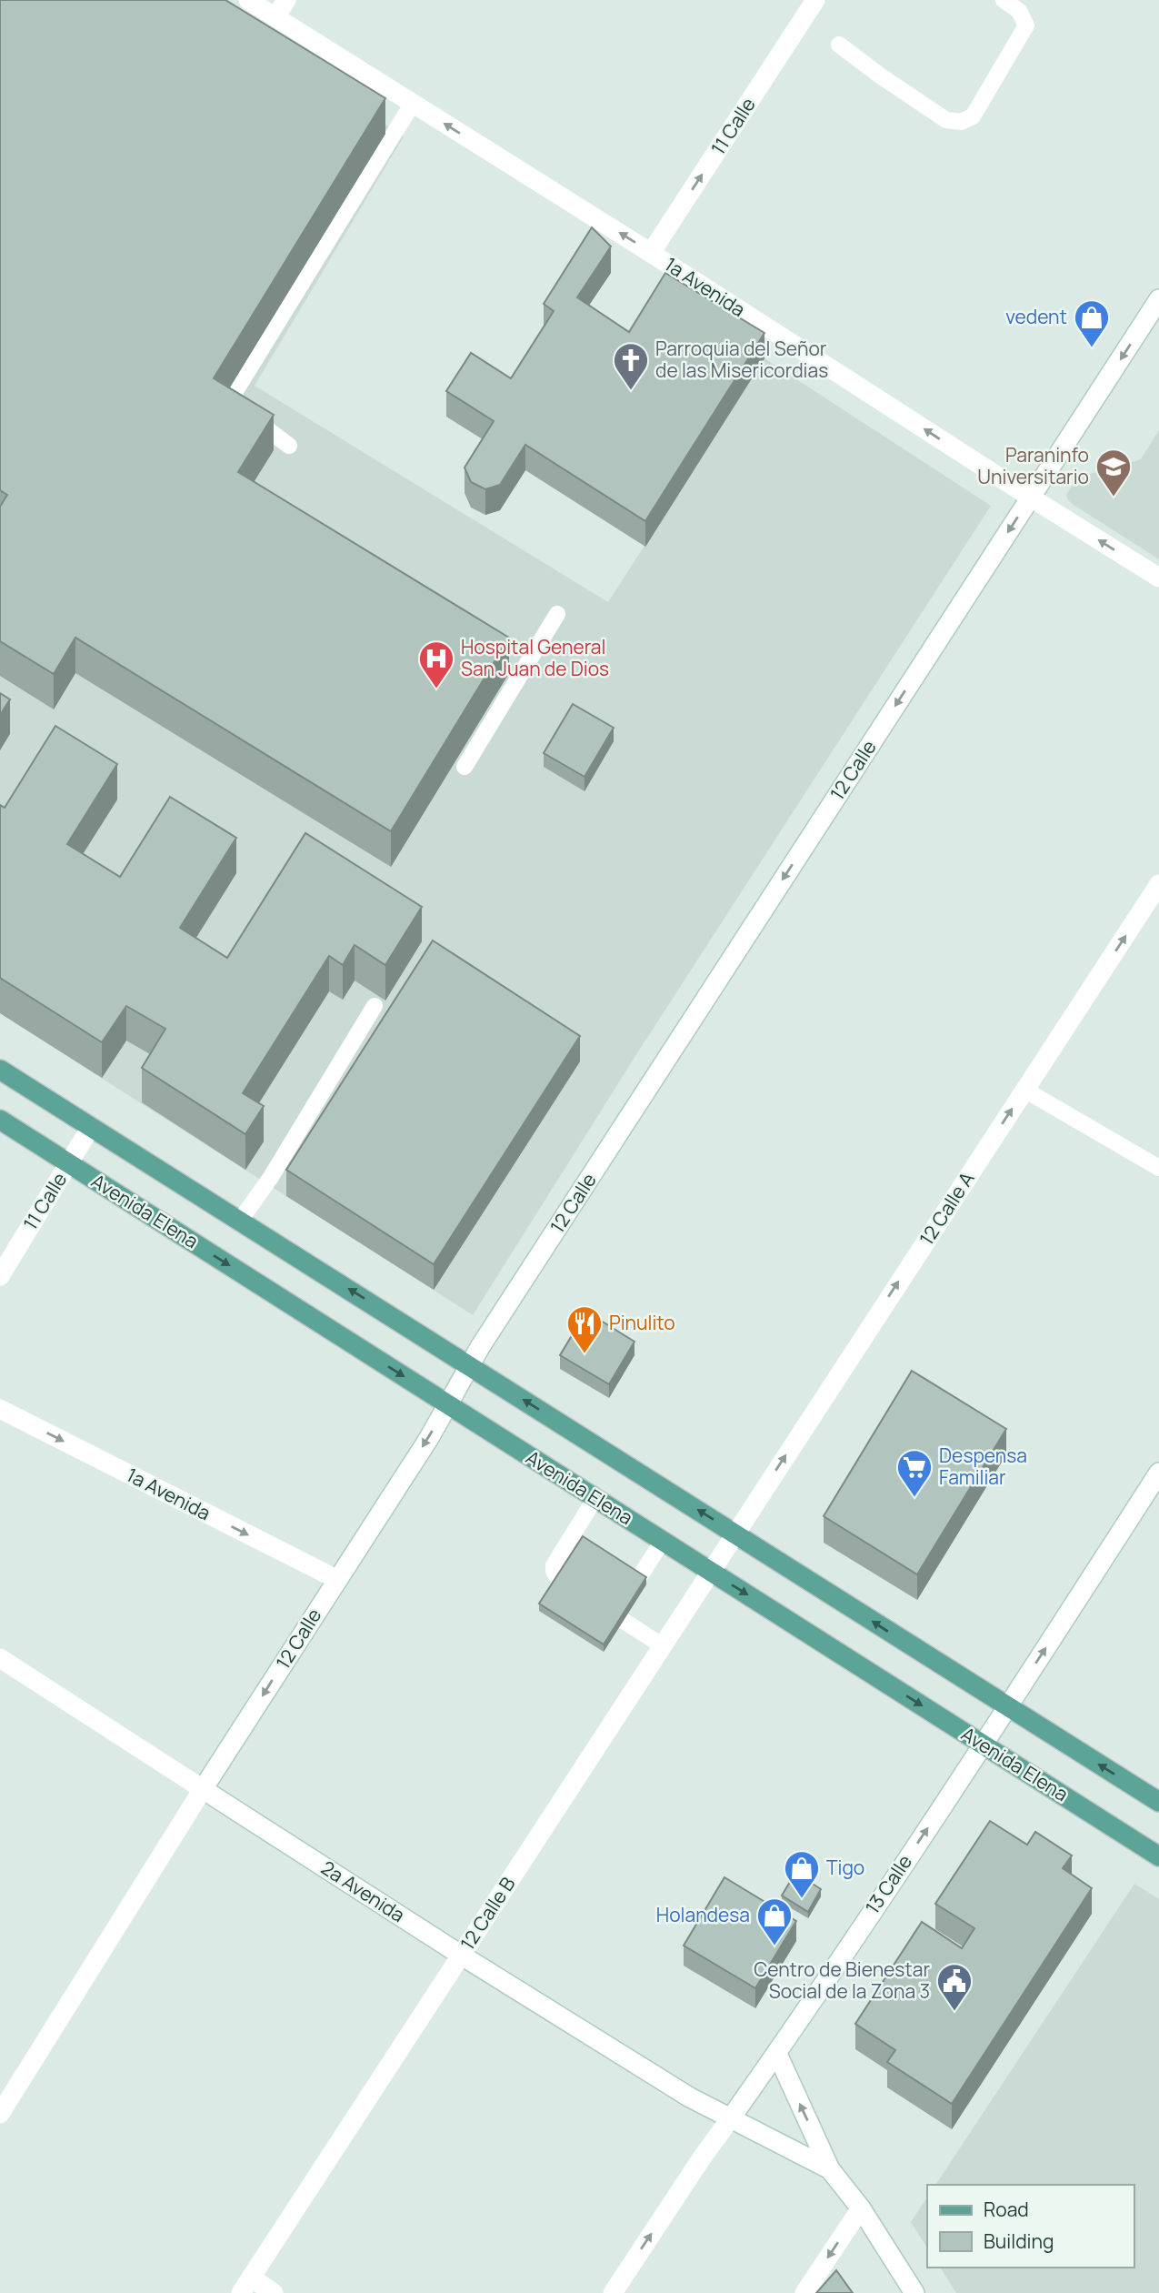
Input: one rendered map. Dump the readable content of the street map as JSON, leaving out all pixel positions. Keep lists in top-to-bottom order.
{
  "streets": {
    "main road": ["Avenida Elena"],
    "street": [
      "11 Calle",
      "1a Avenida",
      "12 Calle",
      "12 Calle A",
      "13 Calle",
      "2a Avenida",
      "12 Calle B"
    ]
  },
  "crossings": [
    ["11 Calle", "1a Avenida"],
    ["11 Calle", "Avenida Elena"],
    ["1a Avenida", "12 Calle"],
    ["12 Calle", "Avenida Elena"],
    ["12 Calle", "2a Avenida"],
    ["12 Calle A", "12 Calle B"],
    ["Avenida Elena", "13 Calle"],
    ["Avenida Elena", "12 Calle B"],
    ["13 Calle", "2a Avenida"],
    ["2a Avenida", "12 Calle B"]
  ],
  "one_way": [
    "11 Calle",
    "12 Calle",
    "12 Calle A",
    "13 Calle"
  ],
  "places": {
    "shop": ["vedent", "Tigo", "Holandesa"],
    "church": ["Parroquia del Señor de las Misericordias"],
    "school or university": ["Paraninfo Universitario"],
    "hospital": ["Hospital General San Juan de Dios"],
    "restaurant": ["Pinulito"],
    "supermarket": ["Despensa Familiar"],
    "public building": ["Centro de Bienestar Social de la Zona 3"]
  },
  "legend": ["Road", "Building"]
}
